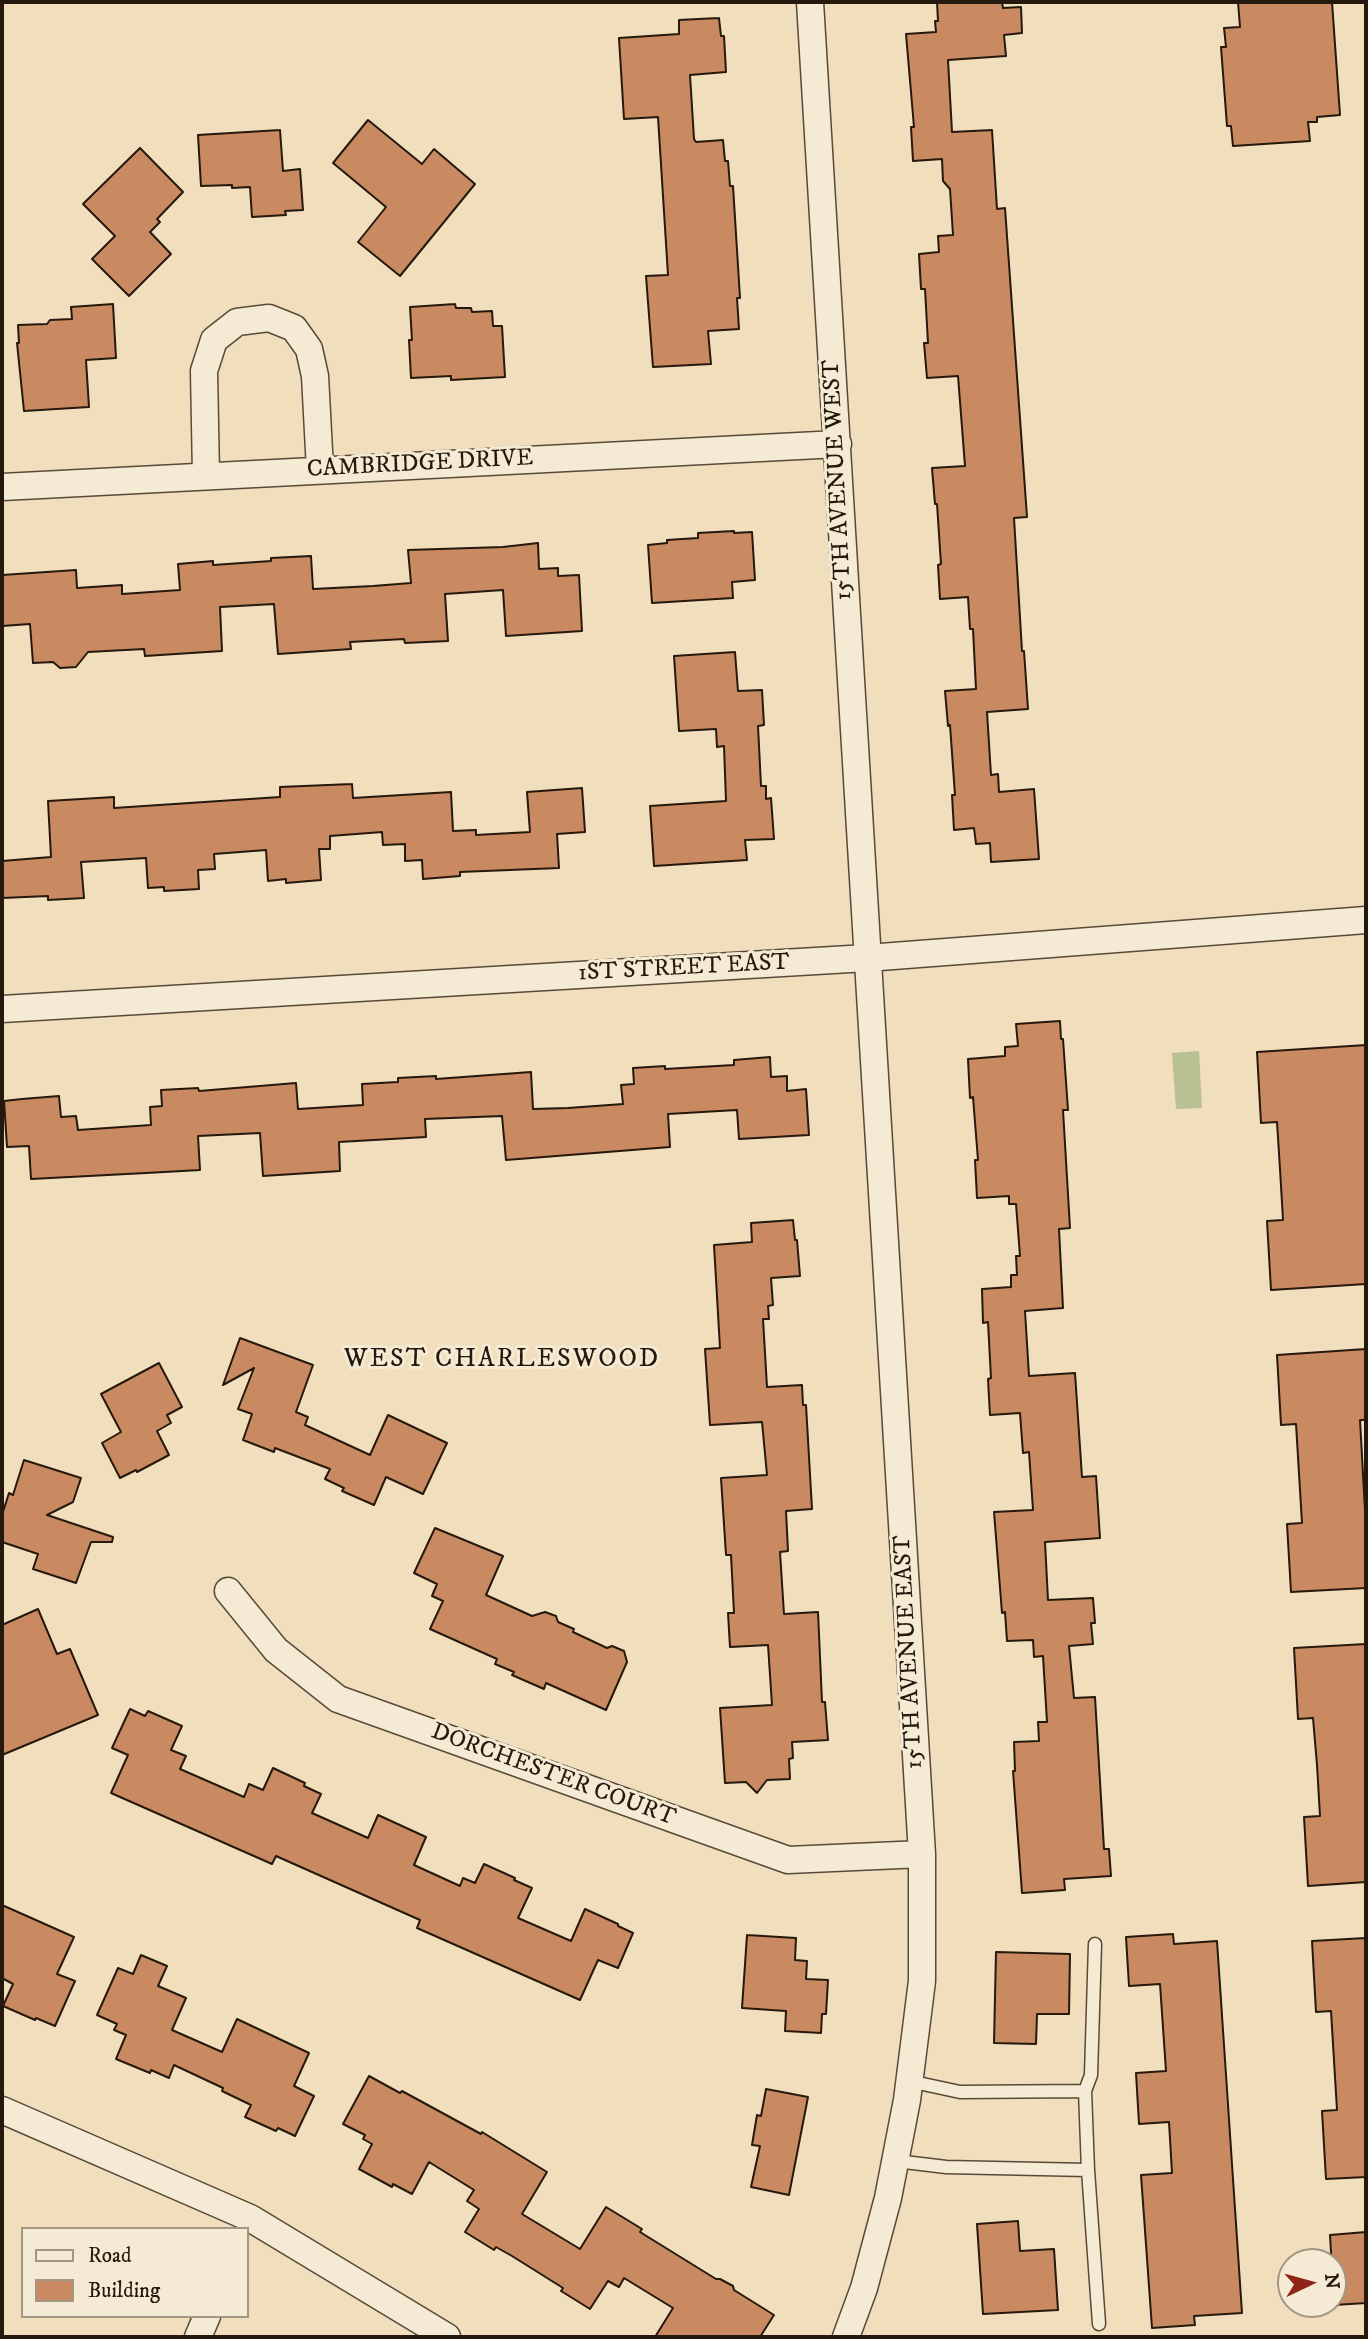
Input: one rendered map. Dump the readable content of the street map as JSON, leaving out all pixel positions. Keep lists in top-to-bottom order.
{
  "streets": {
    "street": [
      "CAMBRIDGE DRIVE",
      "15TH AVENUE WEST",
      "1ST STREET EAST",
      "15TH AVENUE EAST",
      "DORCHESTER COURT"
    ]
  },
  "crossings": [
    ["CAMBRIDGE DRIVE", "15TH AVENUE WEST"],
    ["15TH AVENUE WEST", "1ST STREET EAST"],
    ["15TH AVENUE WEST", "15TH AVENUE EAST"],
    ["1ST STREET EAST", "15TH AVENUE EAST"],
    ["15TH AVENUE EAST", "DORCHESTER COURT"]
  ],
  "districts": ["WEST CHARLESWOOD"],
  "legend": ["Road", "Building"],
  "north": "right"
}
